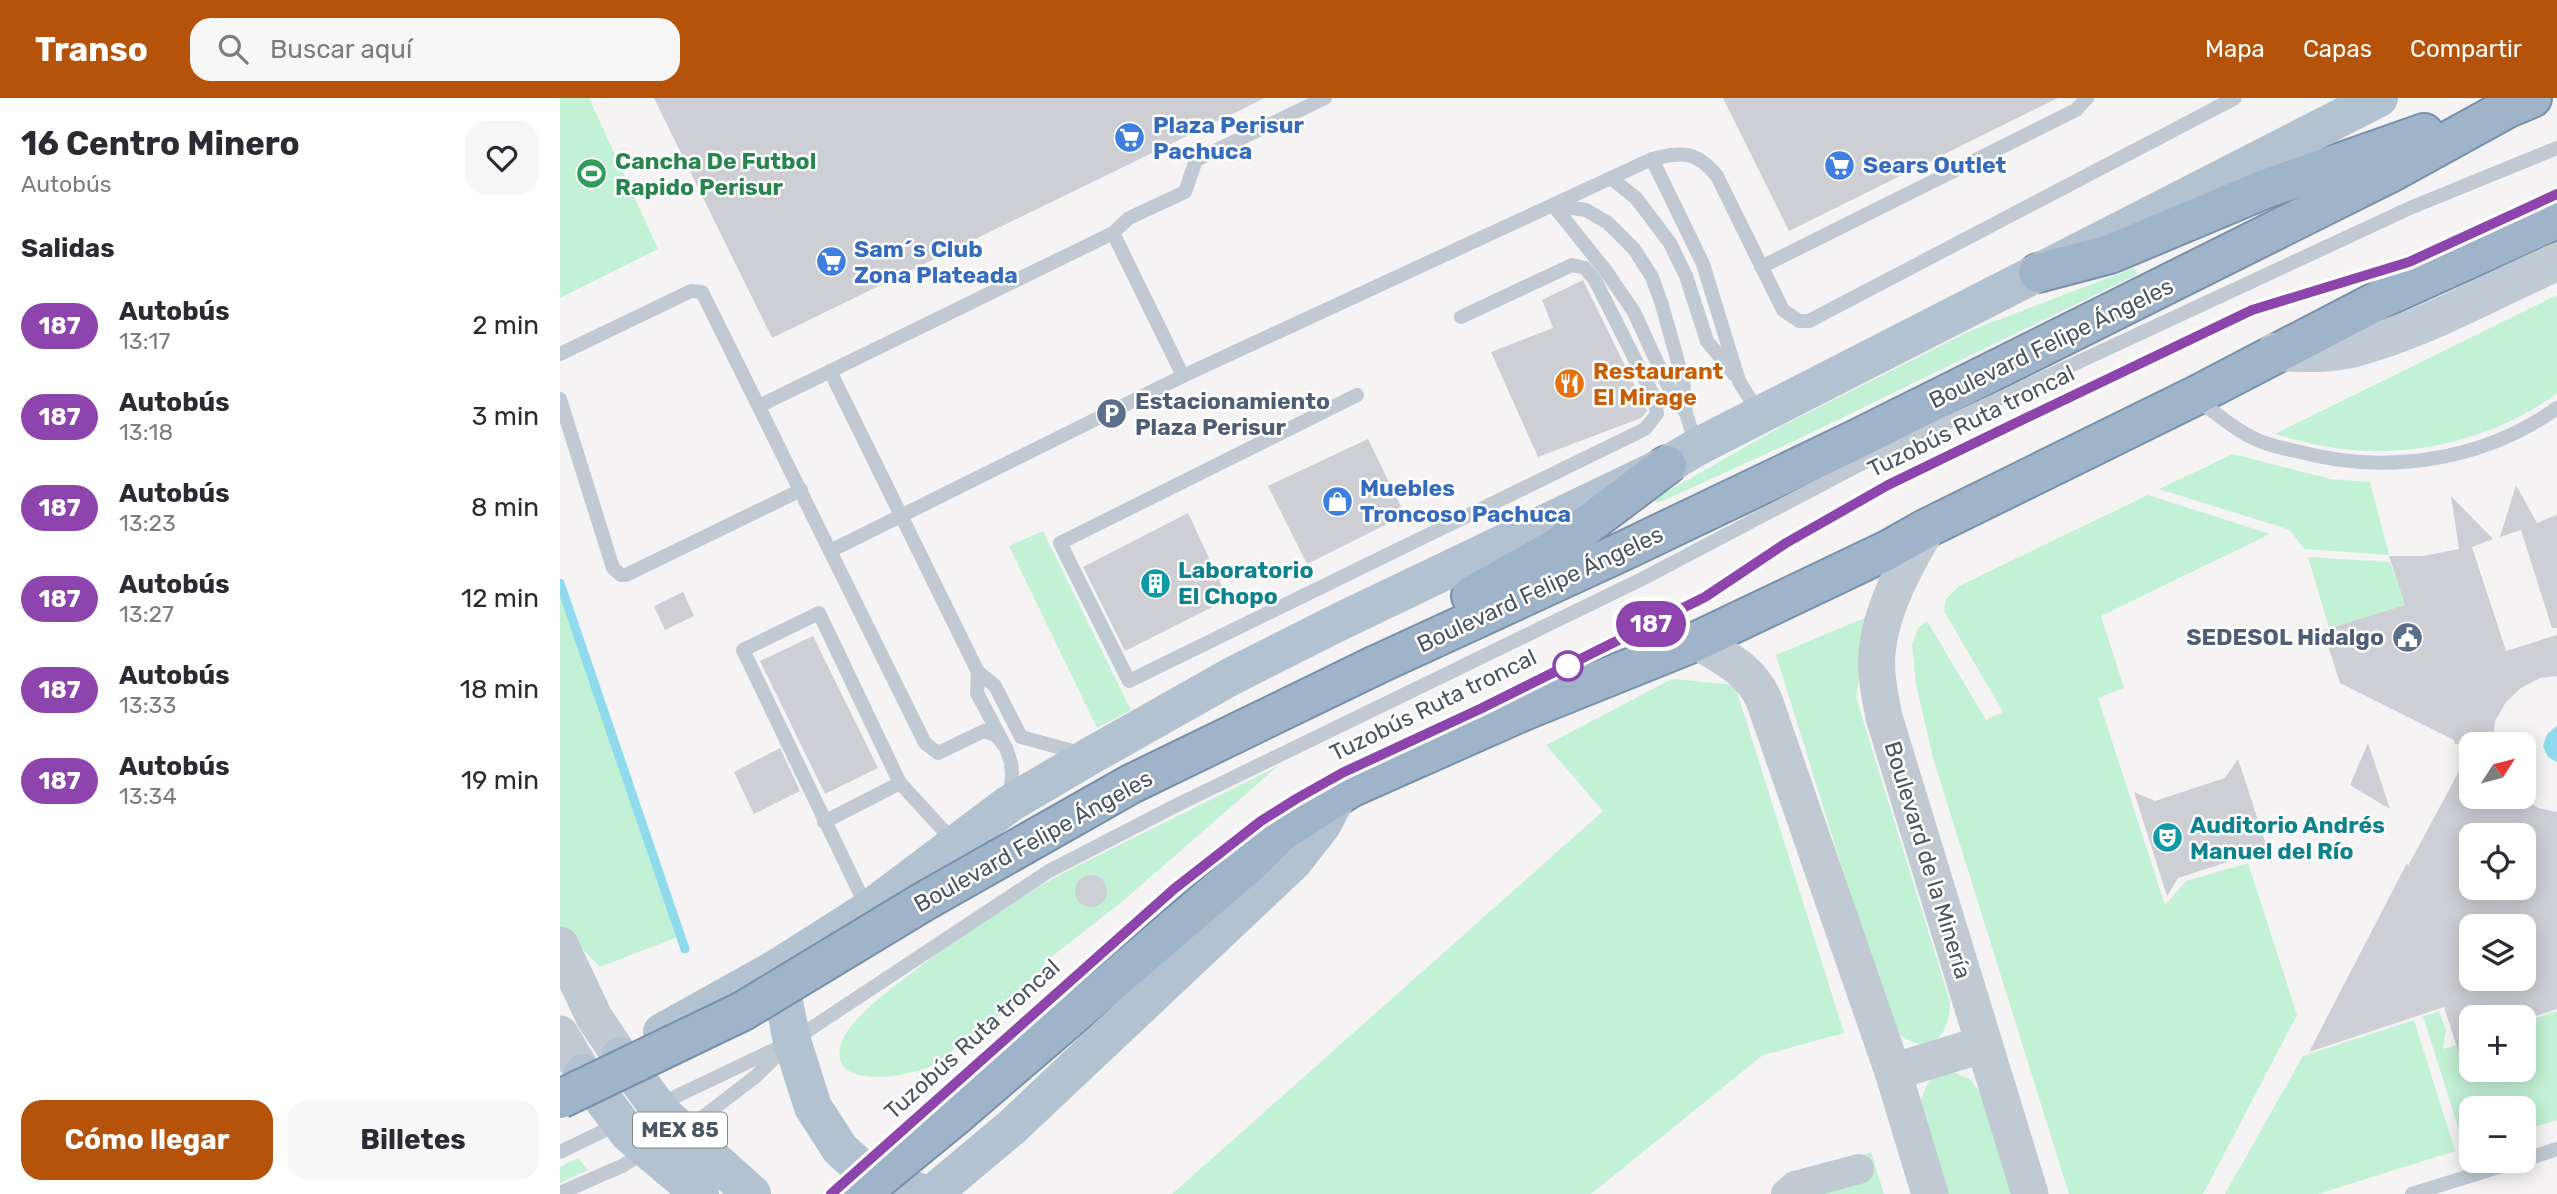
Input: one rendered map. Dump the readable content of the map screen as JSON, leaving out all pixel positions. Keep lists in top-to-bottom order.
{
  "streets": {
    "highway": ["Boulevard Felipe Ángeles"],
    "main road": ["MEX 85"],
    "street": ["Boulevard de la Minería"],
    "lane": ["Tuzobús Ruta troncal"]
  },
  "crossings": [
    ["Boulevard Felipe Ángeles", "MEX 85"],
    ["Tuzobús Ruta troncal", "MEX 85"]
  ],
  "places": {
    "supermarket": ["Plaza Perisur Pachuca", "Sears Outlet", "Sam´s Club Zona Plateada"],
    "sports": ["Cancha De Futbol Rapido Perisur"],
    "restaurant": ["Restaurant El Mirage"],
    "parking": ["Estacionamiento Plaza Perisur"],
    "shop": ["Muebles Troncoso Pachuca"],
    "building": ["Laboratorio El Chopo"],
    "public building": ["SEDESOL Hidalgo"],
    "theatre": ["Auditorio Andrés Manuel del Río"]
  },
  "lines": ["bus line 187"],
  "north": "top right",
  "page": {
    "header": "Transo",
    "search": "Buscar aquí",
    "nav": ["Mapa", "Capas", "Compartir"],
    "heading": [
      ["16 Centro Minero", "Autobús"],
      "Salidas"
    ],
    "on_map": "187",
    "list": [
      {
        "mark": "187",
        "name": "Autobús",
        "note": "13:17",
        "value": "2 min"
      },
      {
        "mark": "187",
        "name": "Autobús",
        "note": "13:18",
        "value": "3 min"
      },
      {
        "mark": "187",
        "name": "Autobús",
        "note": "13:23",
        "value": "8 min"
      },
      {
        "mark": "187",
        "name": "Autobús",
        "note": "13:27",
        "value": "12 min"
      },
      {
        "mark": "187",
        "name": "Autobús",
        "note": "13:33",
        "value": "18 min"
      },
      {
        "mark": "187",
        "name": "Autobús",
        "note": "13:34",
        "value": "19 min"
      }
    ],
    "map_buttons": ["+", "−"],
    "buttons": ["Cómo llegar", "Billetes"]
  }
}
